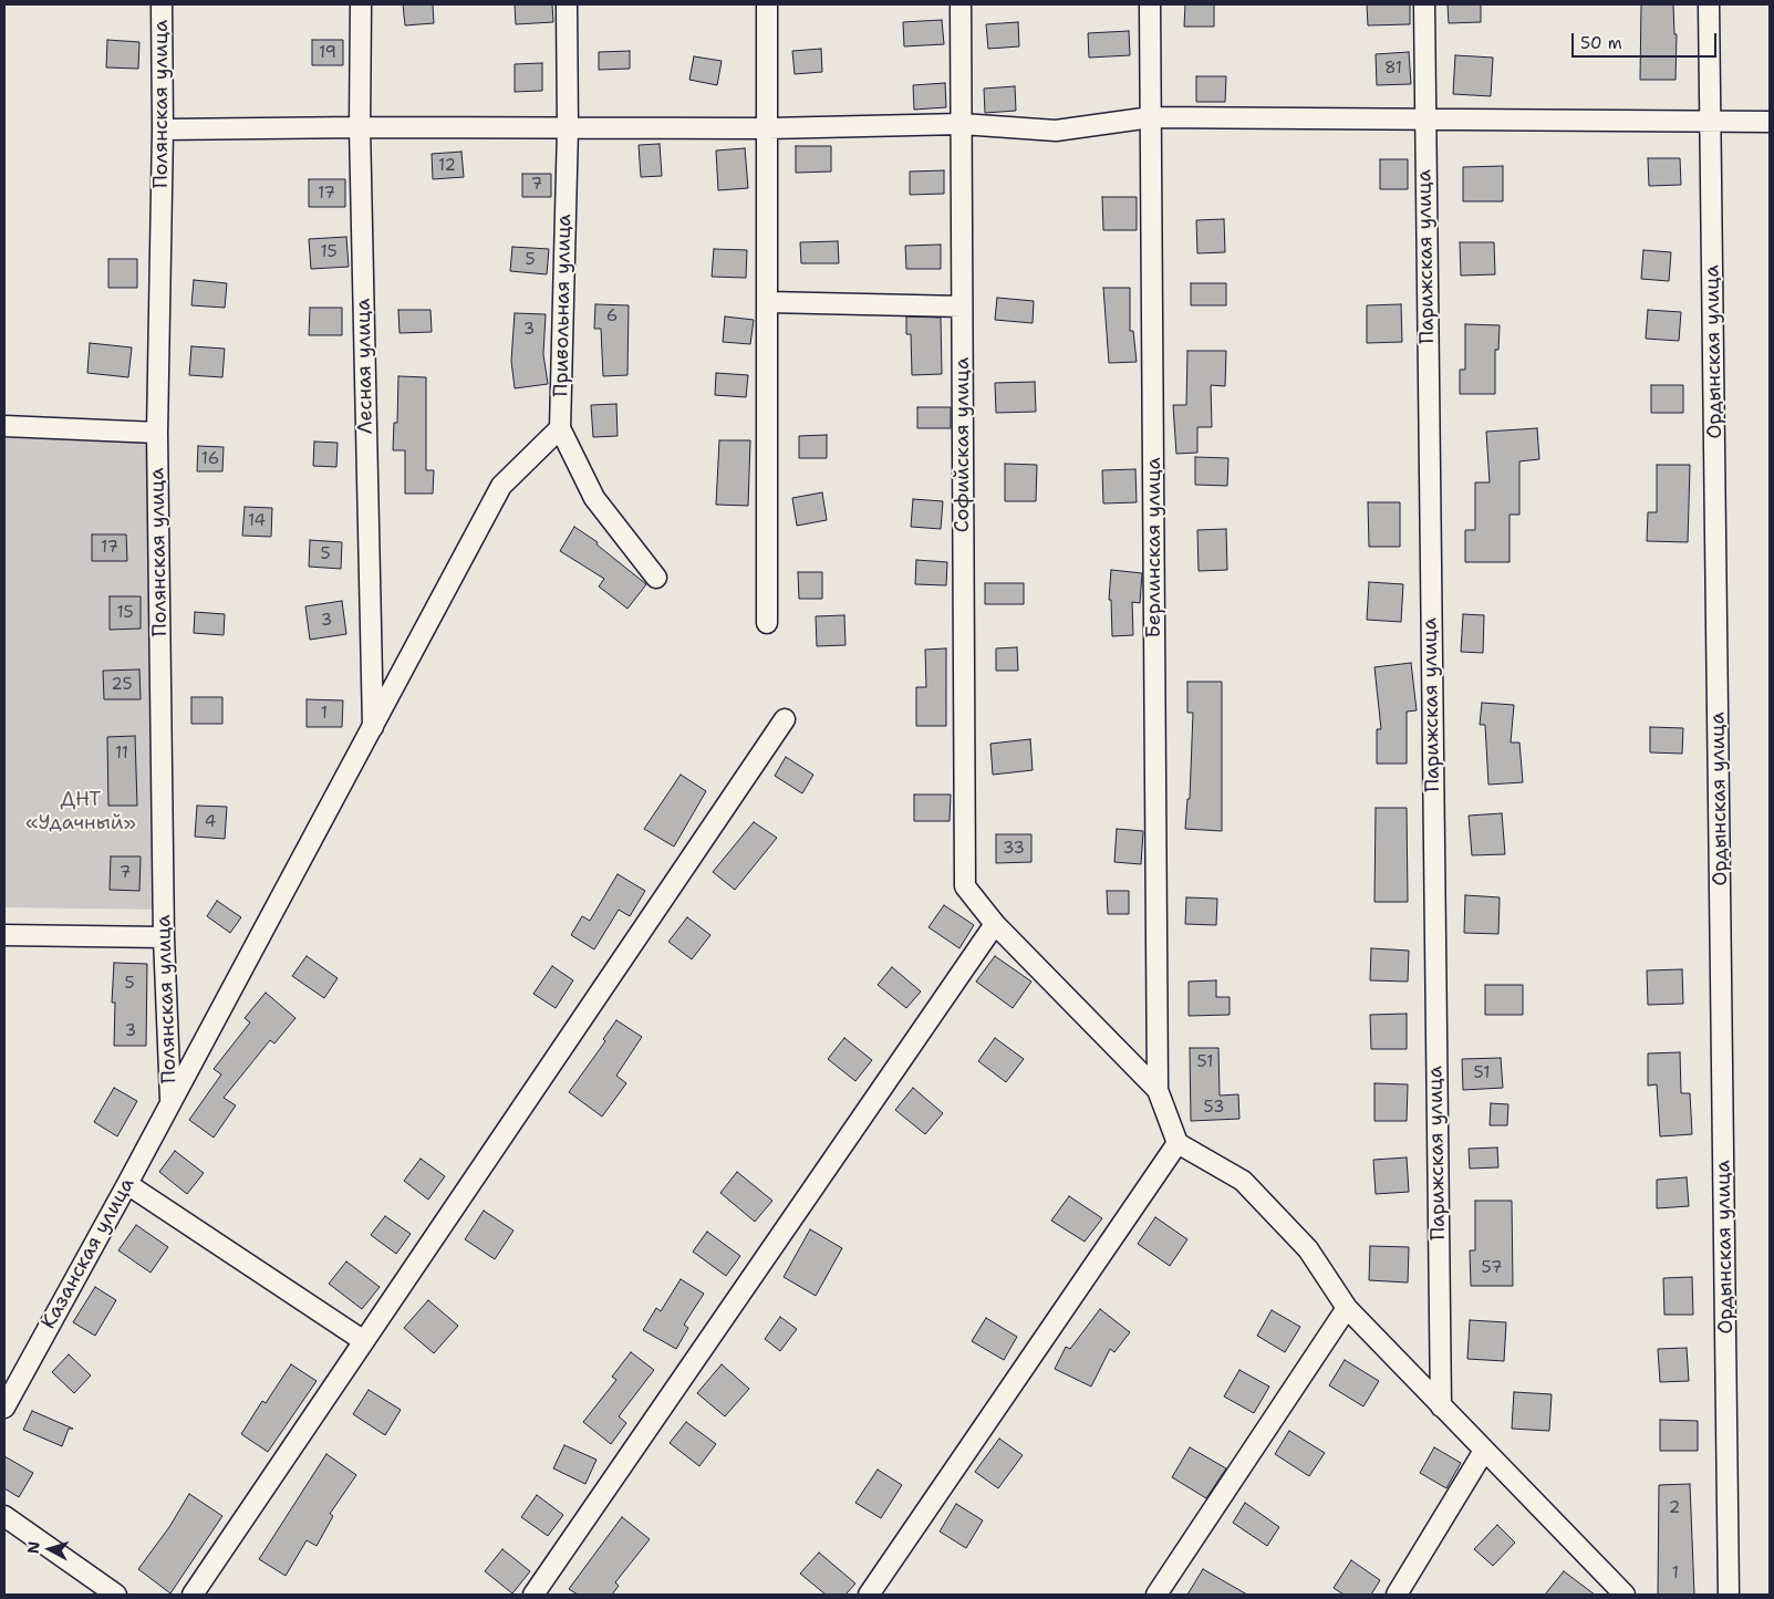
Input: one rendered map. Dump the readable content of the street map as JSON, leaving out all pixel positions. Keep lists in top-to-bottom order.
{
  "streets": {
    "street": [
      "Полянская улица",
      "Парижская улица",
      "Привольная улица",
      "Ордынская улица",
      "Лесная улица",
      "Софийская улица",
      "Берлинская улица",
      "Казанская улица"
    ]
  },
  "crossings": [
    ["Полянская улица", "Казанская улица"],
    ["Привольная улица", "Казанская улица"],
    ["Лесная улица", "Казанская улица"]
  ],
  "parks": ["ДНТ «Удачный»"],
  "house_numbers": [
    "19",
    "81",
    "12",
    "7",
    "17",
    "15",
    "5",
    "6",
    "3",
    "16",
    "14",
    "17",
    "5",
    "15",
    "3",
    "25",
    "1",
    "11",
    "4",
    "33",
    "7",
    "5",
    "3",
    "51",
    "51",
    "53",
    "57",
    "2",
    "1"
  ],
  "scale_bar": "50 m",
  "north": "left"
}
